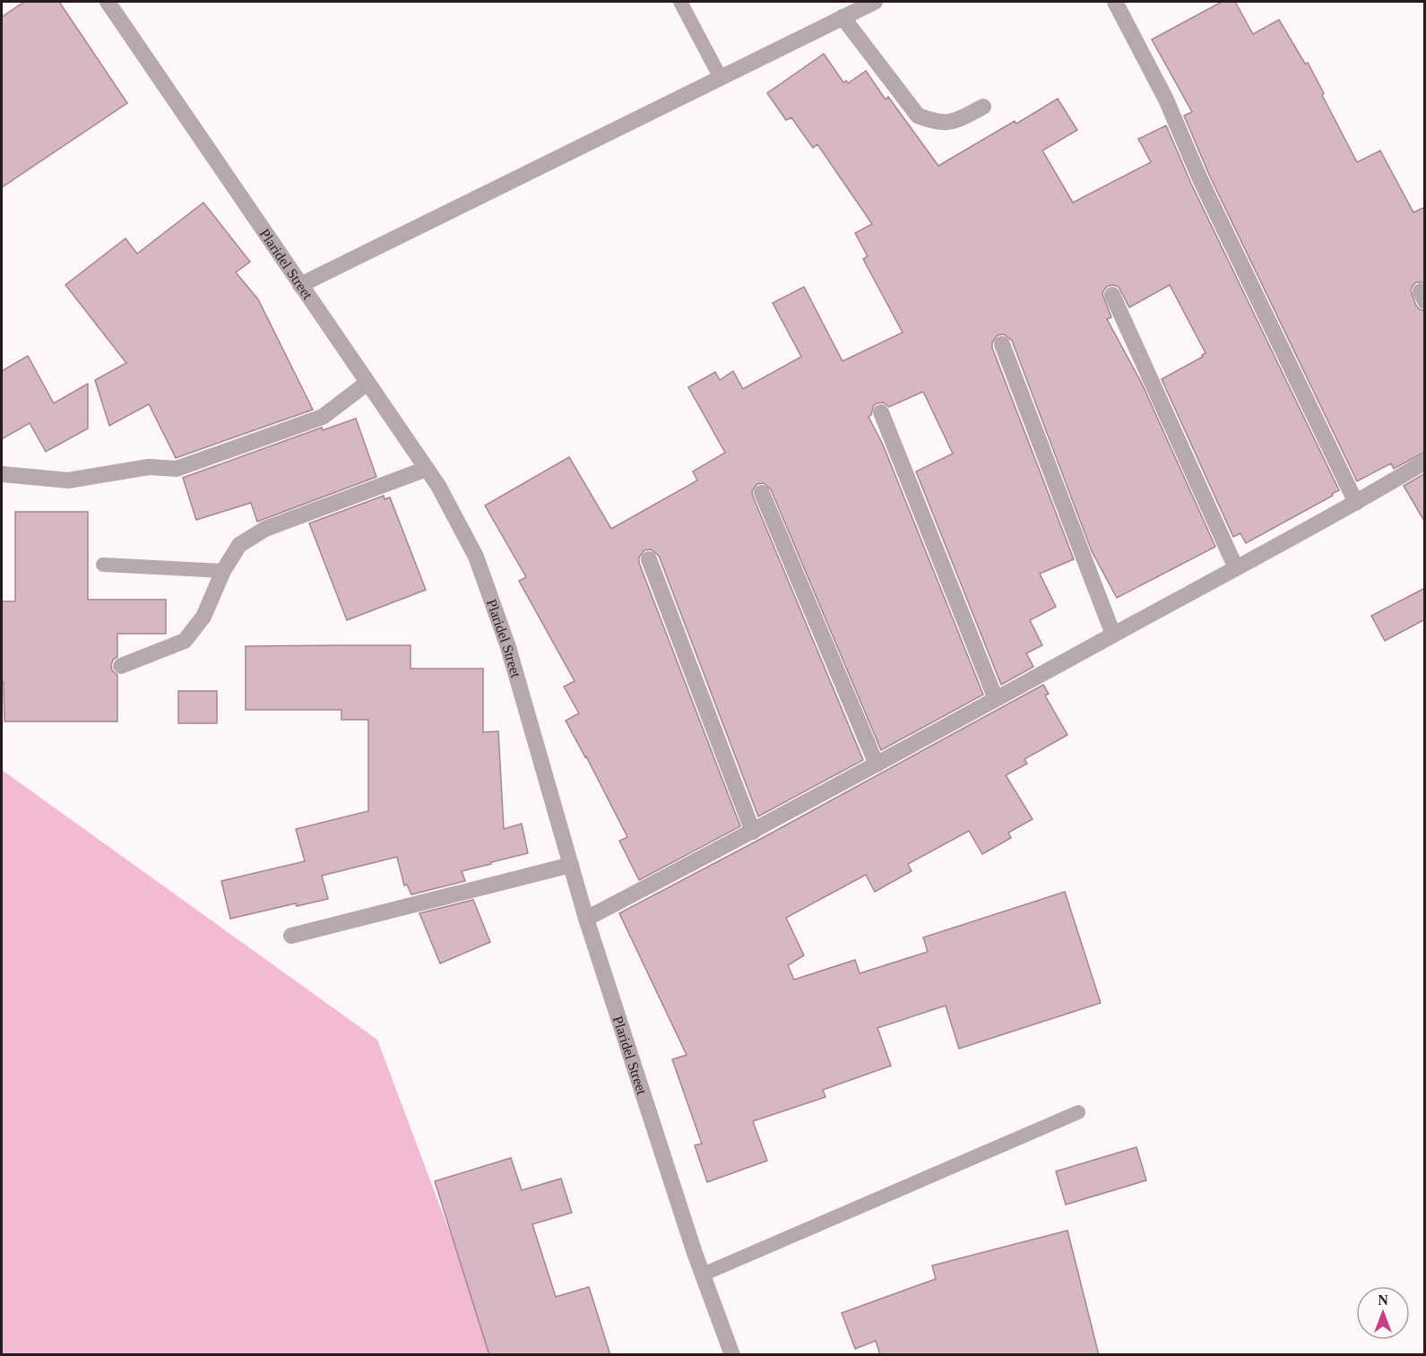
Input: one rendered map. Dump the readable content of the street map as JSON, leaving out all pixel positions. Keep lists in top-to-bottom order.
{
  "streets": {
    "street": ["Plaridel Street"]
  },
  "north": "top"
}
